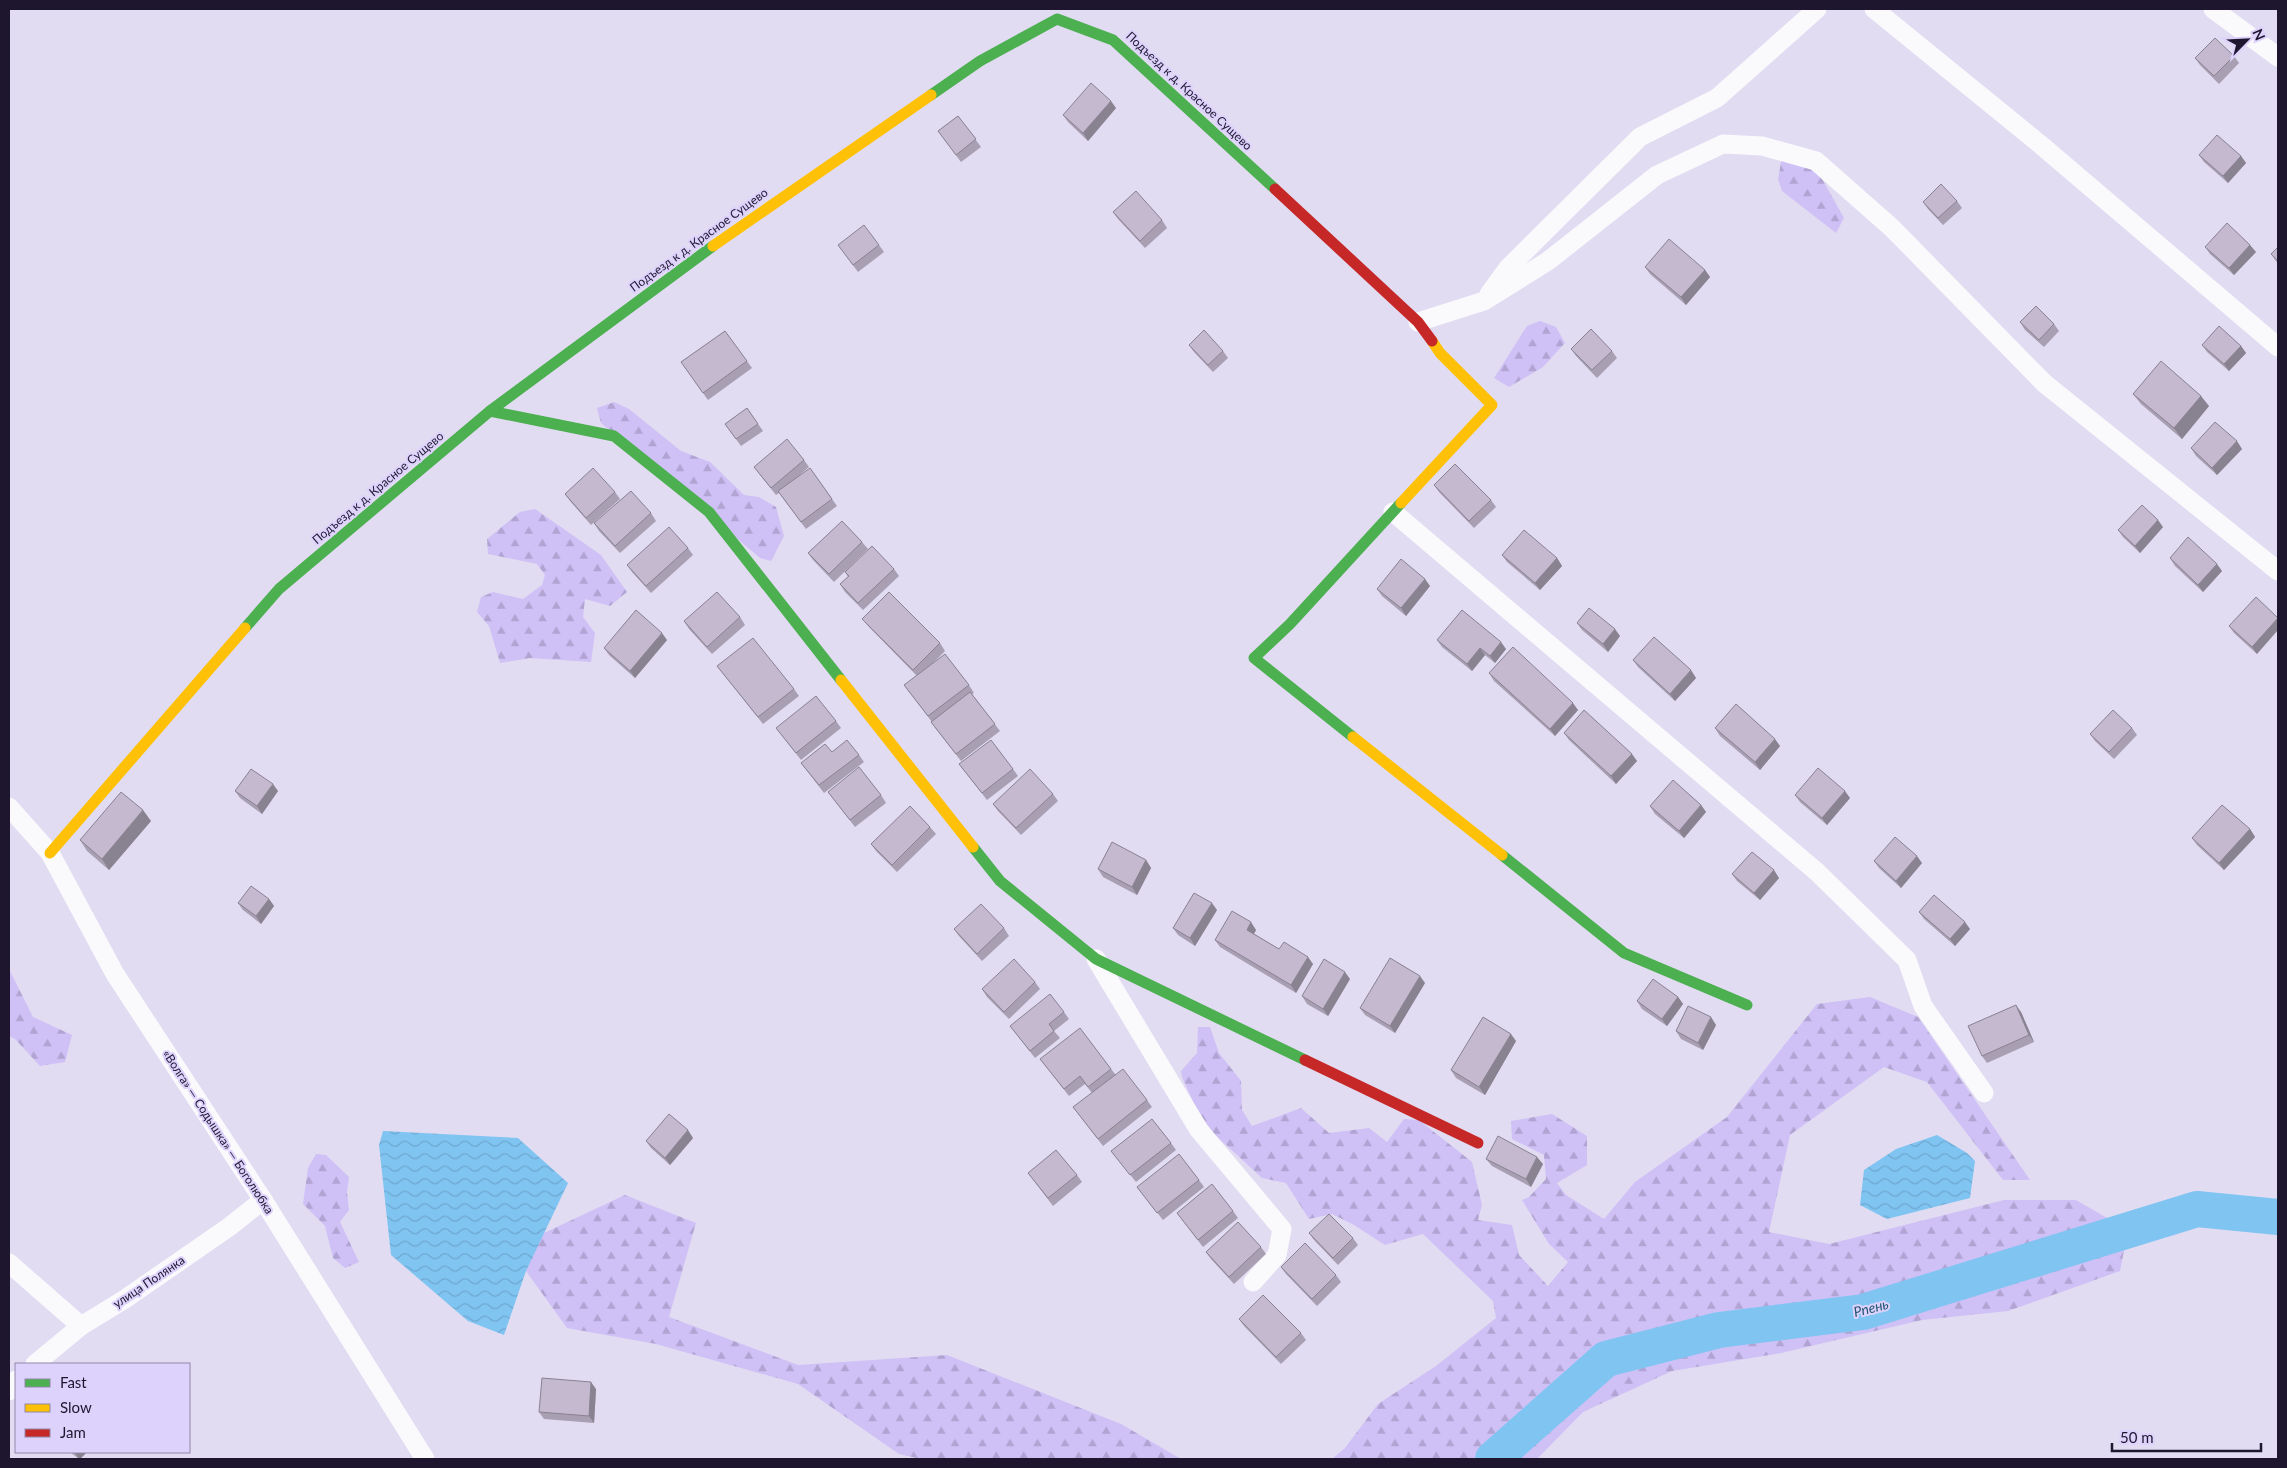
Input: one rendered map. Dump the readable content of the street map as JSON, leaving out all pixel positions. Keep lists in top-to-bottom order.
{
  "streets": {
    "street": ["Подъезд к д. Красное Сущево", "«Волга» — Содышка» — Боголюбка", "улица Полянка"]
  },
  "crossings": [
    ["Подъезд к д. Красное Сущево", "«Волга» — Содышка» — Боголюбка"],
    ["«Волга» — Содышка» — Боголюбка", "улица Полянка"]
  ],
  "water": ["Рпень"],
  "legend": ["Fast", "Slow", "Jam"],
  "scale_bar": "50 m",
  "north": "top right"
}
